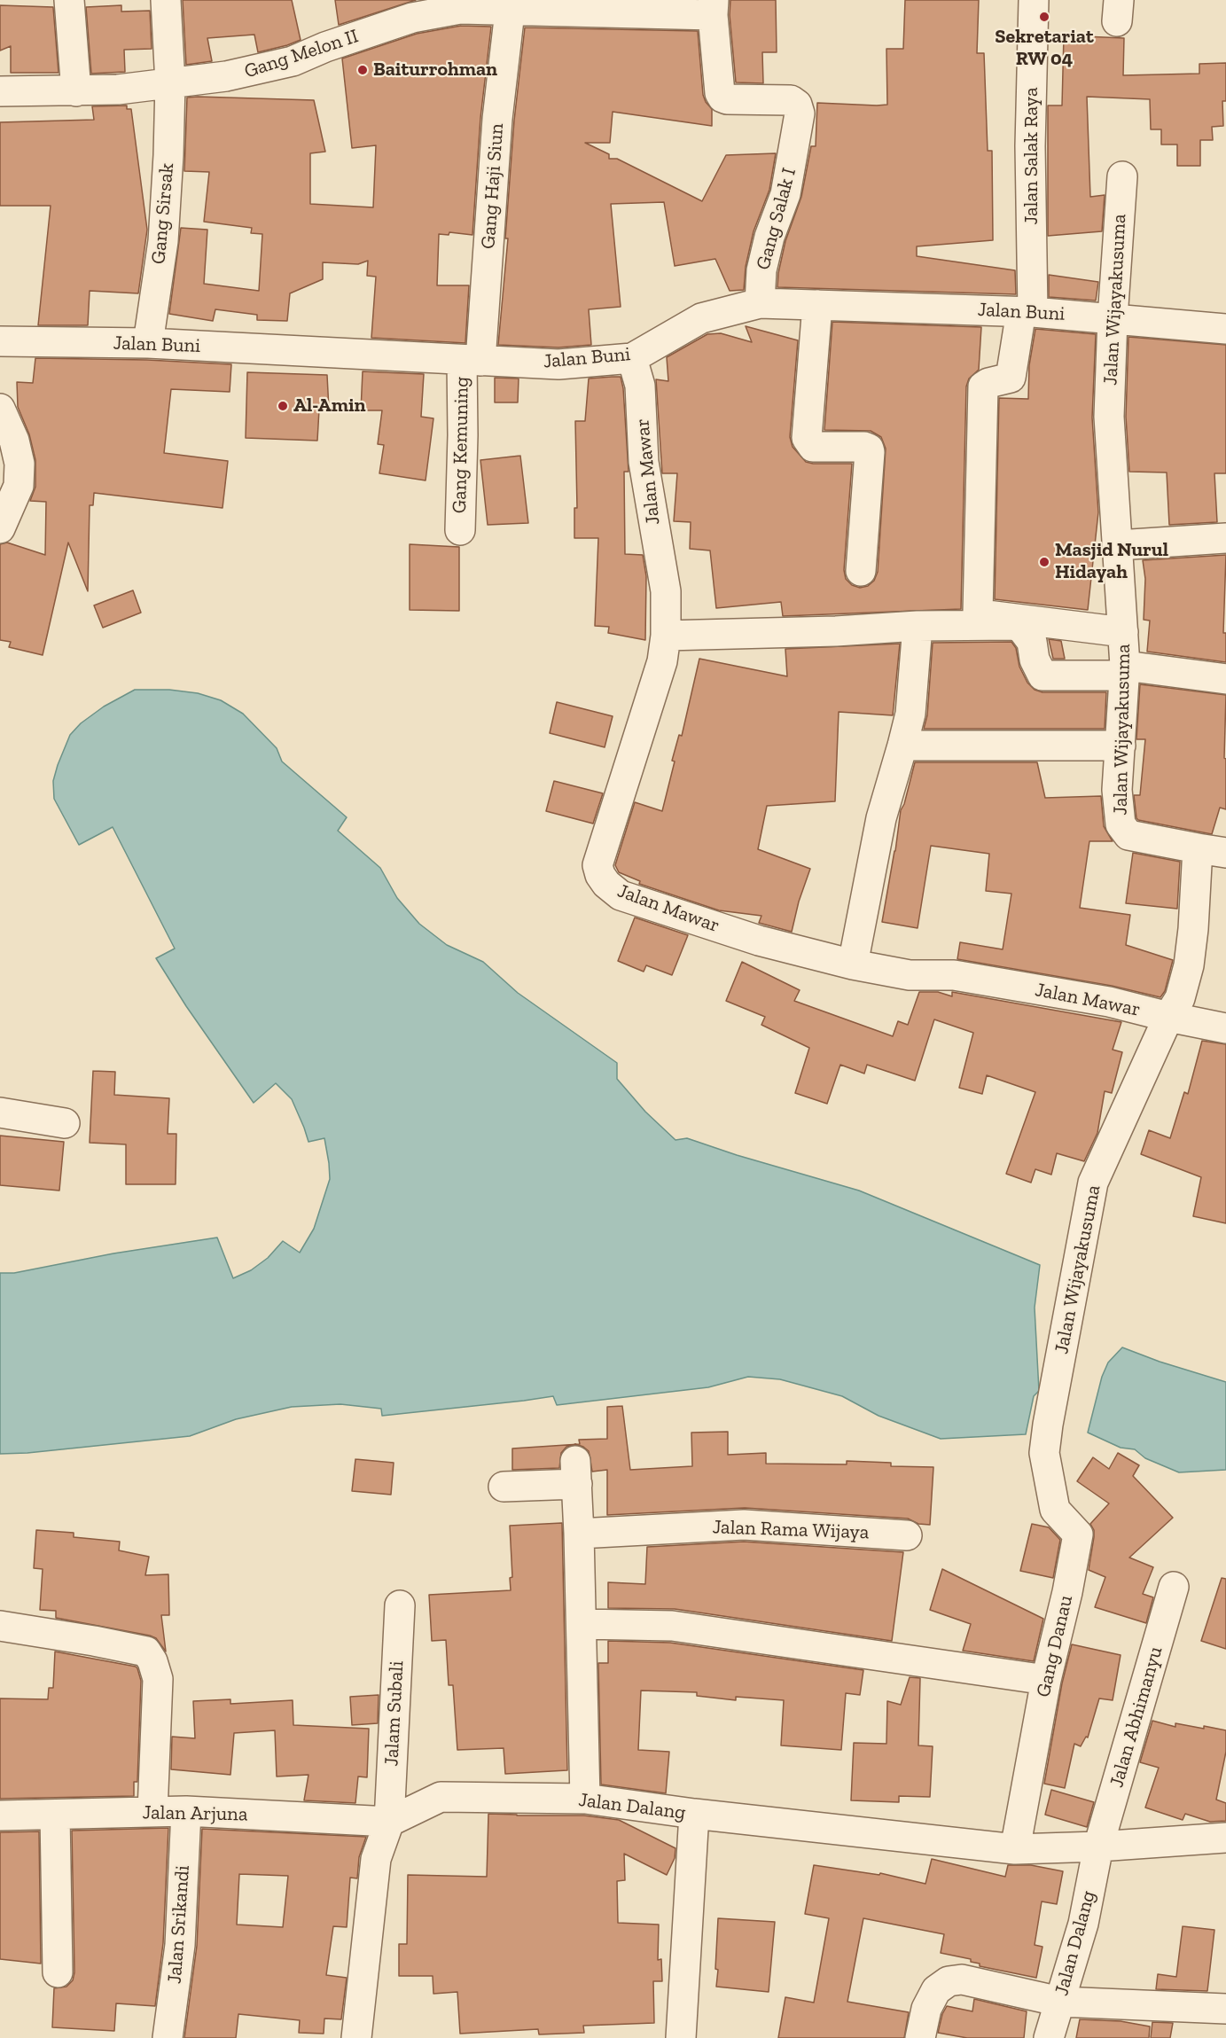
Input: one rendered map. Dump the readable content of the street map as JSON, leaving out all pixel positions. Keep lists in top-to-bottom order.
{
  "streets": {
    "street": [
      "Gang Melon II",
      "Jalan Salak Raya",
      "Gang Haji Siun",
      "Gang Sirsak",
      "Gang Salak I",
      "Jalan Wijayakusuma",
      "Jalan Buni",
      "Gang Kemuning",
      "Jalan Mawar",
      "Jalan Rama Wijaya",
      "Gang Danau",
      "Jalam Subali",
      "Jalan Abhimanyu",
      "Jalan Dalang",
      "Jalan Arjuna",
      "Jalan Srikandi"
    ]
  },
  "crossings": [
    ["Gang Melon II", "Gang Haji Siun"],
    ["Gang Melon II", "Gang Sirsak"],
    ["Gang Melon II", "Gang Salak I"],
    ["Jalan Salak Raya", "Jalan Wijayakusuma"],
    ["Jalan Salak Raya", "Jalan Buni"],
    ["Gang Haji Siun", "Jalan Buni"],
    ["Gang Haji Siun", "Gang Kemuning"],
    ["Gang Sirsak", "Jalan Buni"],
    ["Gang Salak I", "Jalan Buni"],
    ["Jalan Wijayakusuma", "Jalan Buni"],
    ["Jalan Wijayakusuma", "Jalan Mawar"],
    ["Jalan Wijayakusuma", "Gang Danau"],
    ["Jalan Buni", "Gang Kemuning"],
    ["Jalan Buni", "Jalan Mawar"],
    ["Gang Danau", "Jalan Dalang"],
    ["Jalam Subali", "Jalan Dalang"],
    ["Jalam Subali", "Jalan Arjuna"],
    ["Jalan Abhimanyu", "Jalan Dalang"],
    ["Jalan Dalang", "Jalan Arjuna"],
    ["Jalan Arjuna", "Jalan Srikandi"]
  ],
  "places": [
    "Sekretariat RW 04",
    "Baiturrohman",
    "Al-Amin",
    "Masjid Nurul Hidayah"
  ]
}
